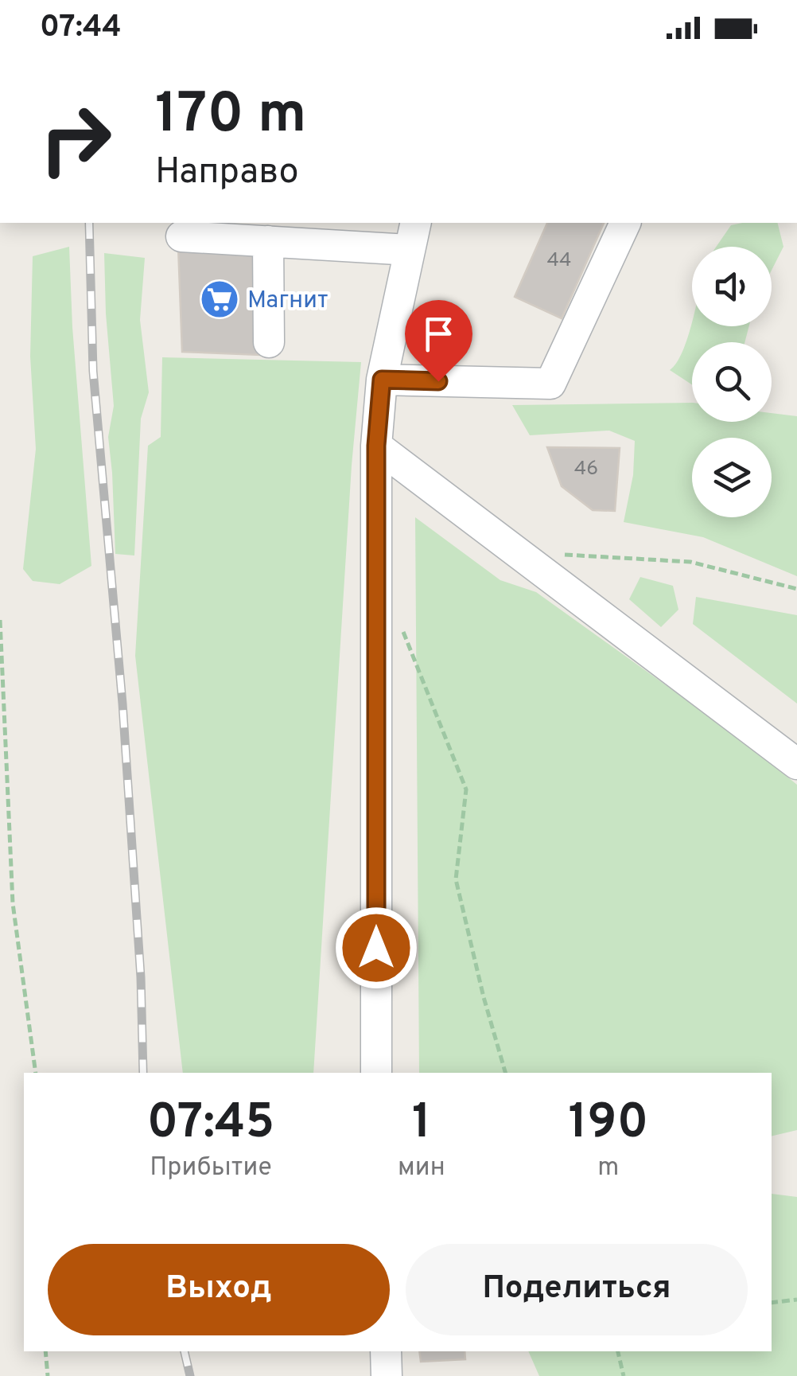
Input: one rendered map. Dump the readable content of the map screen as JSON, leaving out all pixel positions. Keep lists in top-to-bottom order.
{
  "places": {
    "supermarket": ["Магнит"]
  },
  "house_numbers": ["44", "46"],
  "page": {
    "status": "07:44",
    "turn": ["170 m", "Направо"],
    "eta": [
      "07:45",
      "Прибытие",
      "1",
      "мин",
      "190",
      "m"
    ],
    "buttons": ["Выход", "Поделиться"]
  }
}
